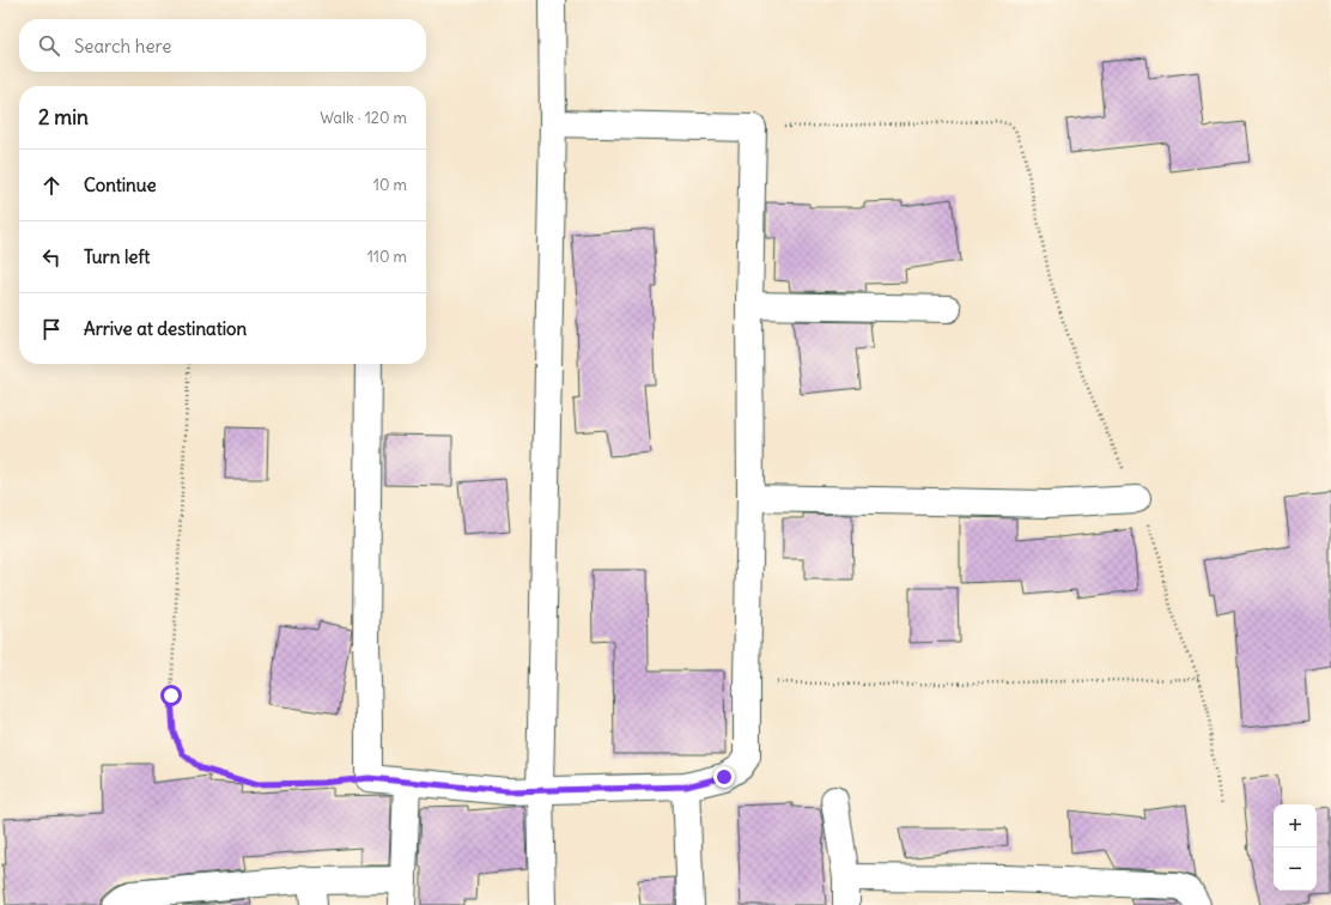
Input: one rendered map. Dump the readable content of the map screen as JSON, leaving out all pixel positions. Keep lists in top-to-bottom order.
{
  "page": {
    "search": "Search here",
    "heading": ["2 min", "Walk · 120 m"],
    "list": [
      ["Continue", "10 m"],
      ["Turn left", "110 m"],
      "Arrive at destination"
    ],
    "map_buttons": ["+", "−"]
  }
}
